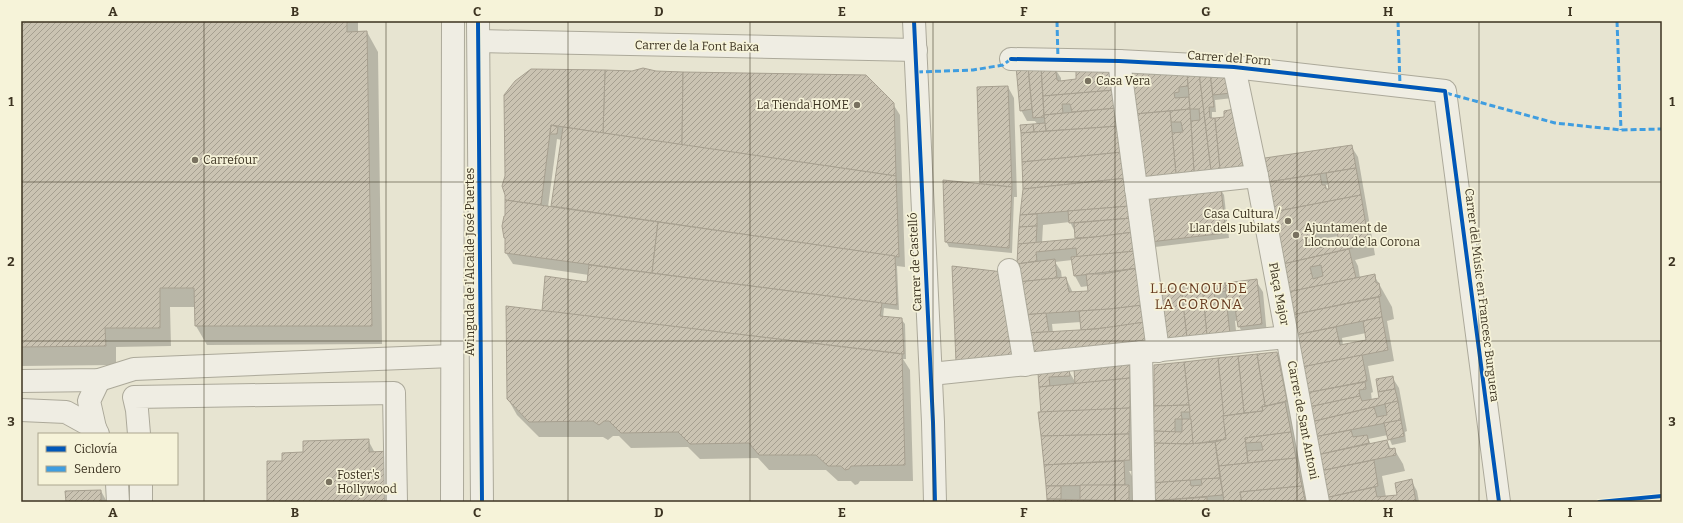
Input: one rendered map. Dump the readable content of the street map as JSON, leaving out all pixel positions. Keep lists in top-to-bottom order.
{
  "streets": {
    "street": [
      "Carrer de la Font Baixa",
      "Carrer del Forn",
      "Avinguda de l'Alcalde José Puertes",
      "Carrer de Castelló",
      "Plaça Major",
      "Carrer del Músic en Francesc Burguera",
      "Carrer de Sant Antoni"
    ]
  },
  "crossings": [
    ["Carrer de la Font Baixa", "Avinguda de l'Alcalde José Puertes"],
    ["Carrer de la Font Baixa", "Carrer de Castelló"],
    ["Carrer del Forn", "Plaça Major"],
    ["Carrer del Forn", "Carrer del Músic en Francesc Burguera"],
    ["Carrer de Castelló", "Plaça Major"],
    ["Plaça Major", "Carrer de Sant Antoni"]
  ],
  "districts": ["LLOCNOU DE LA CORONA"],
  "places": [
    "Casa Vera",
    "La Tienda HOME",
    "Carrefour",
    "Casa Cultura / Llar dels Jubilats",
    "Ajuntament de Llocnou de la Corona",
    "Foster's Hollywood"
  ],
  "legend": ["Ciclovía", "Sendero"],
  "grid": {
    "columns": [
      "A",
      "B",
      "C",
      "D",
      "E",
      "F",
      "G",
      "H",
      "I"
    ],
    "rows": ["1", "2", "3"]
  }
}
